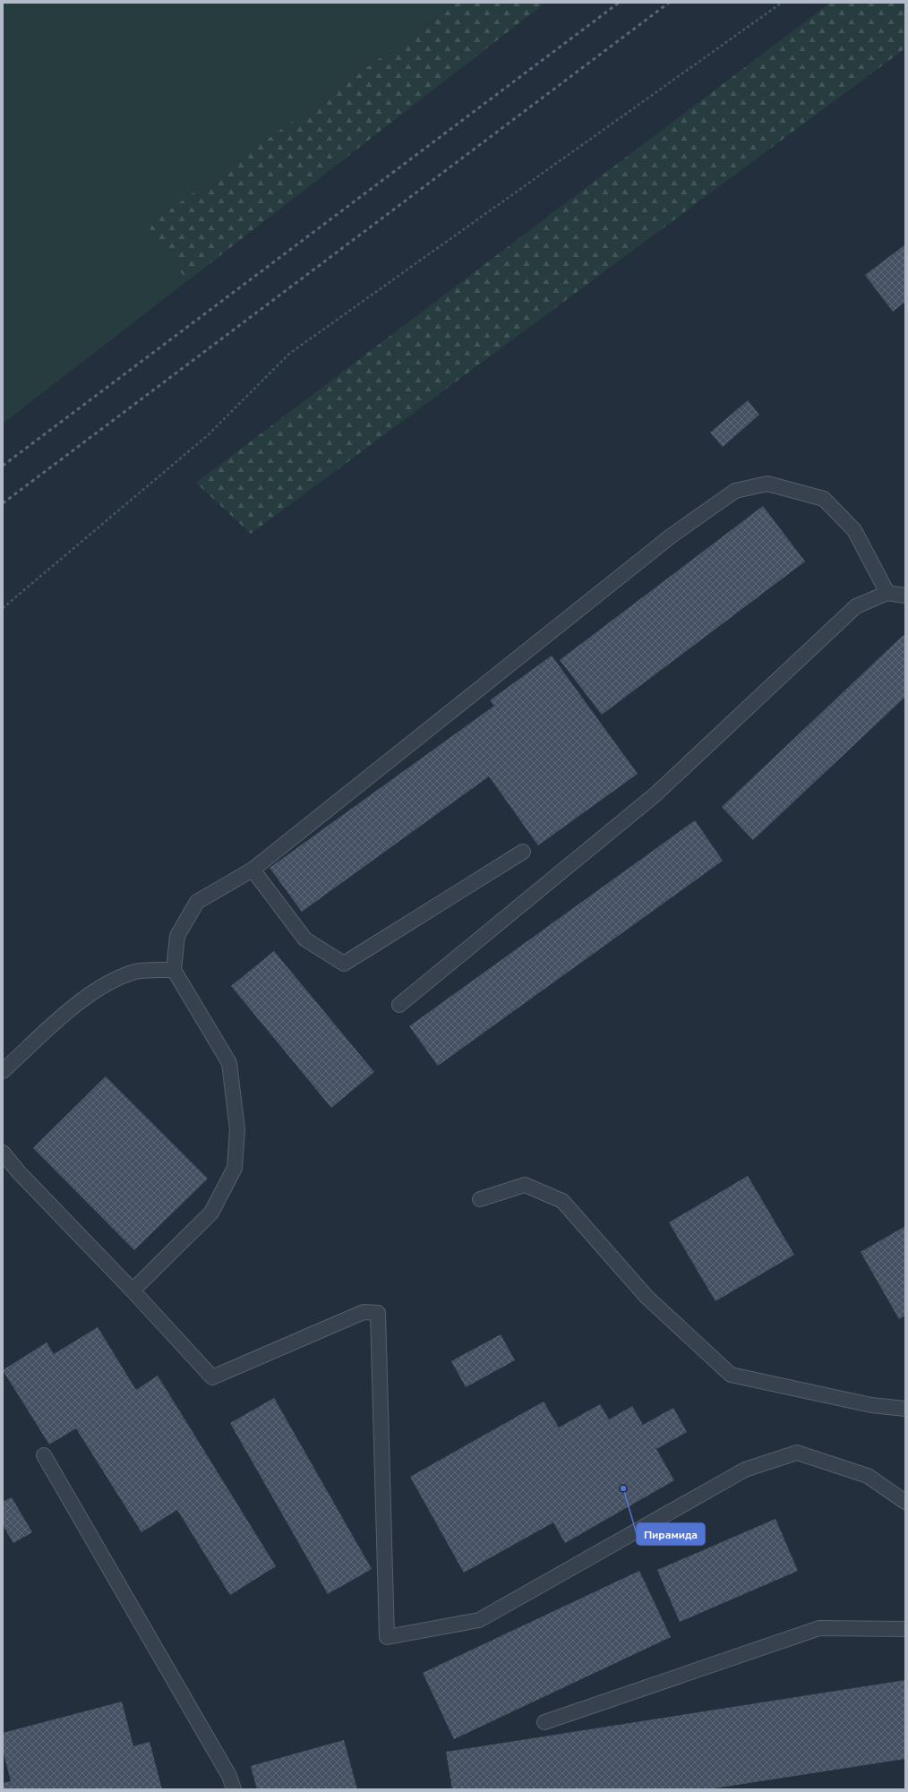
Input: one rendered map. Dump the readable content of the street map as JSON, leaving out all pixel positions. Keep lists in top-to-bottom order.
{
  "places": ["Пирамида"]
}
